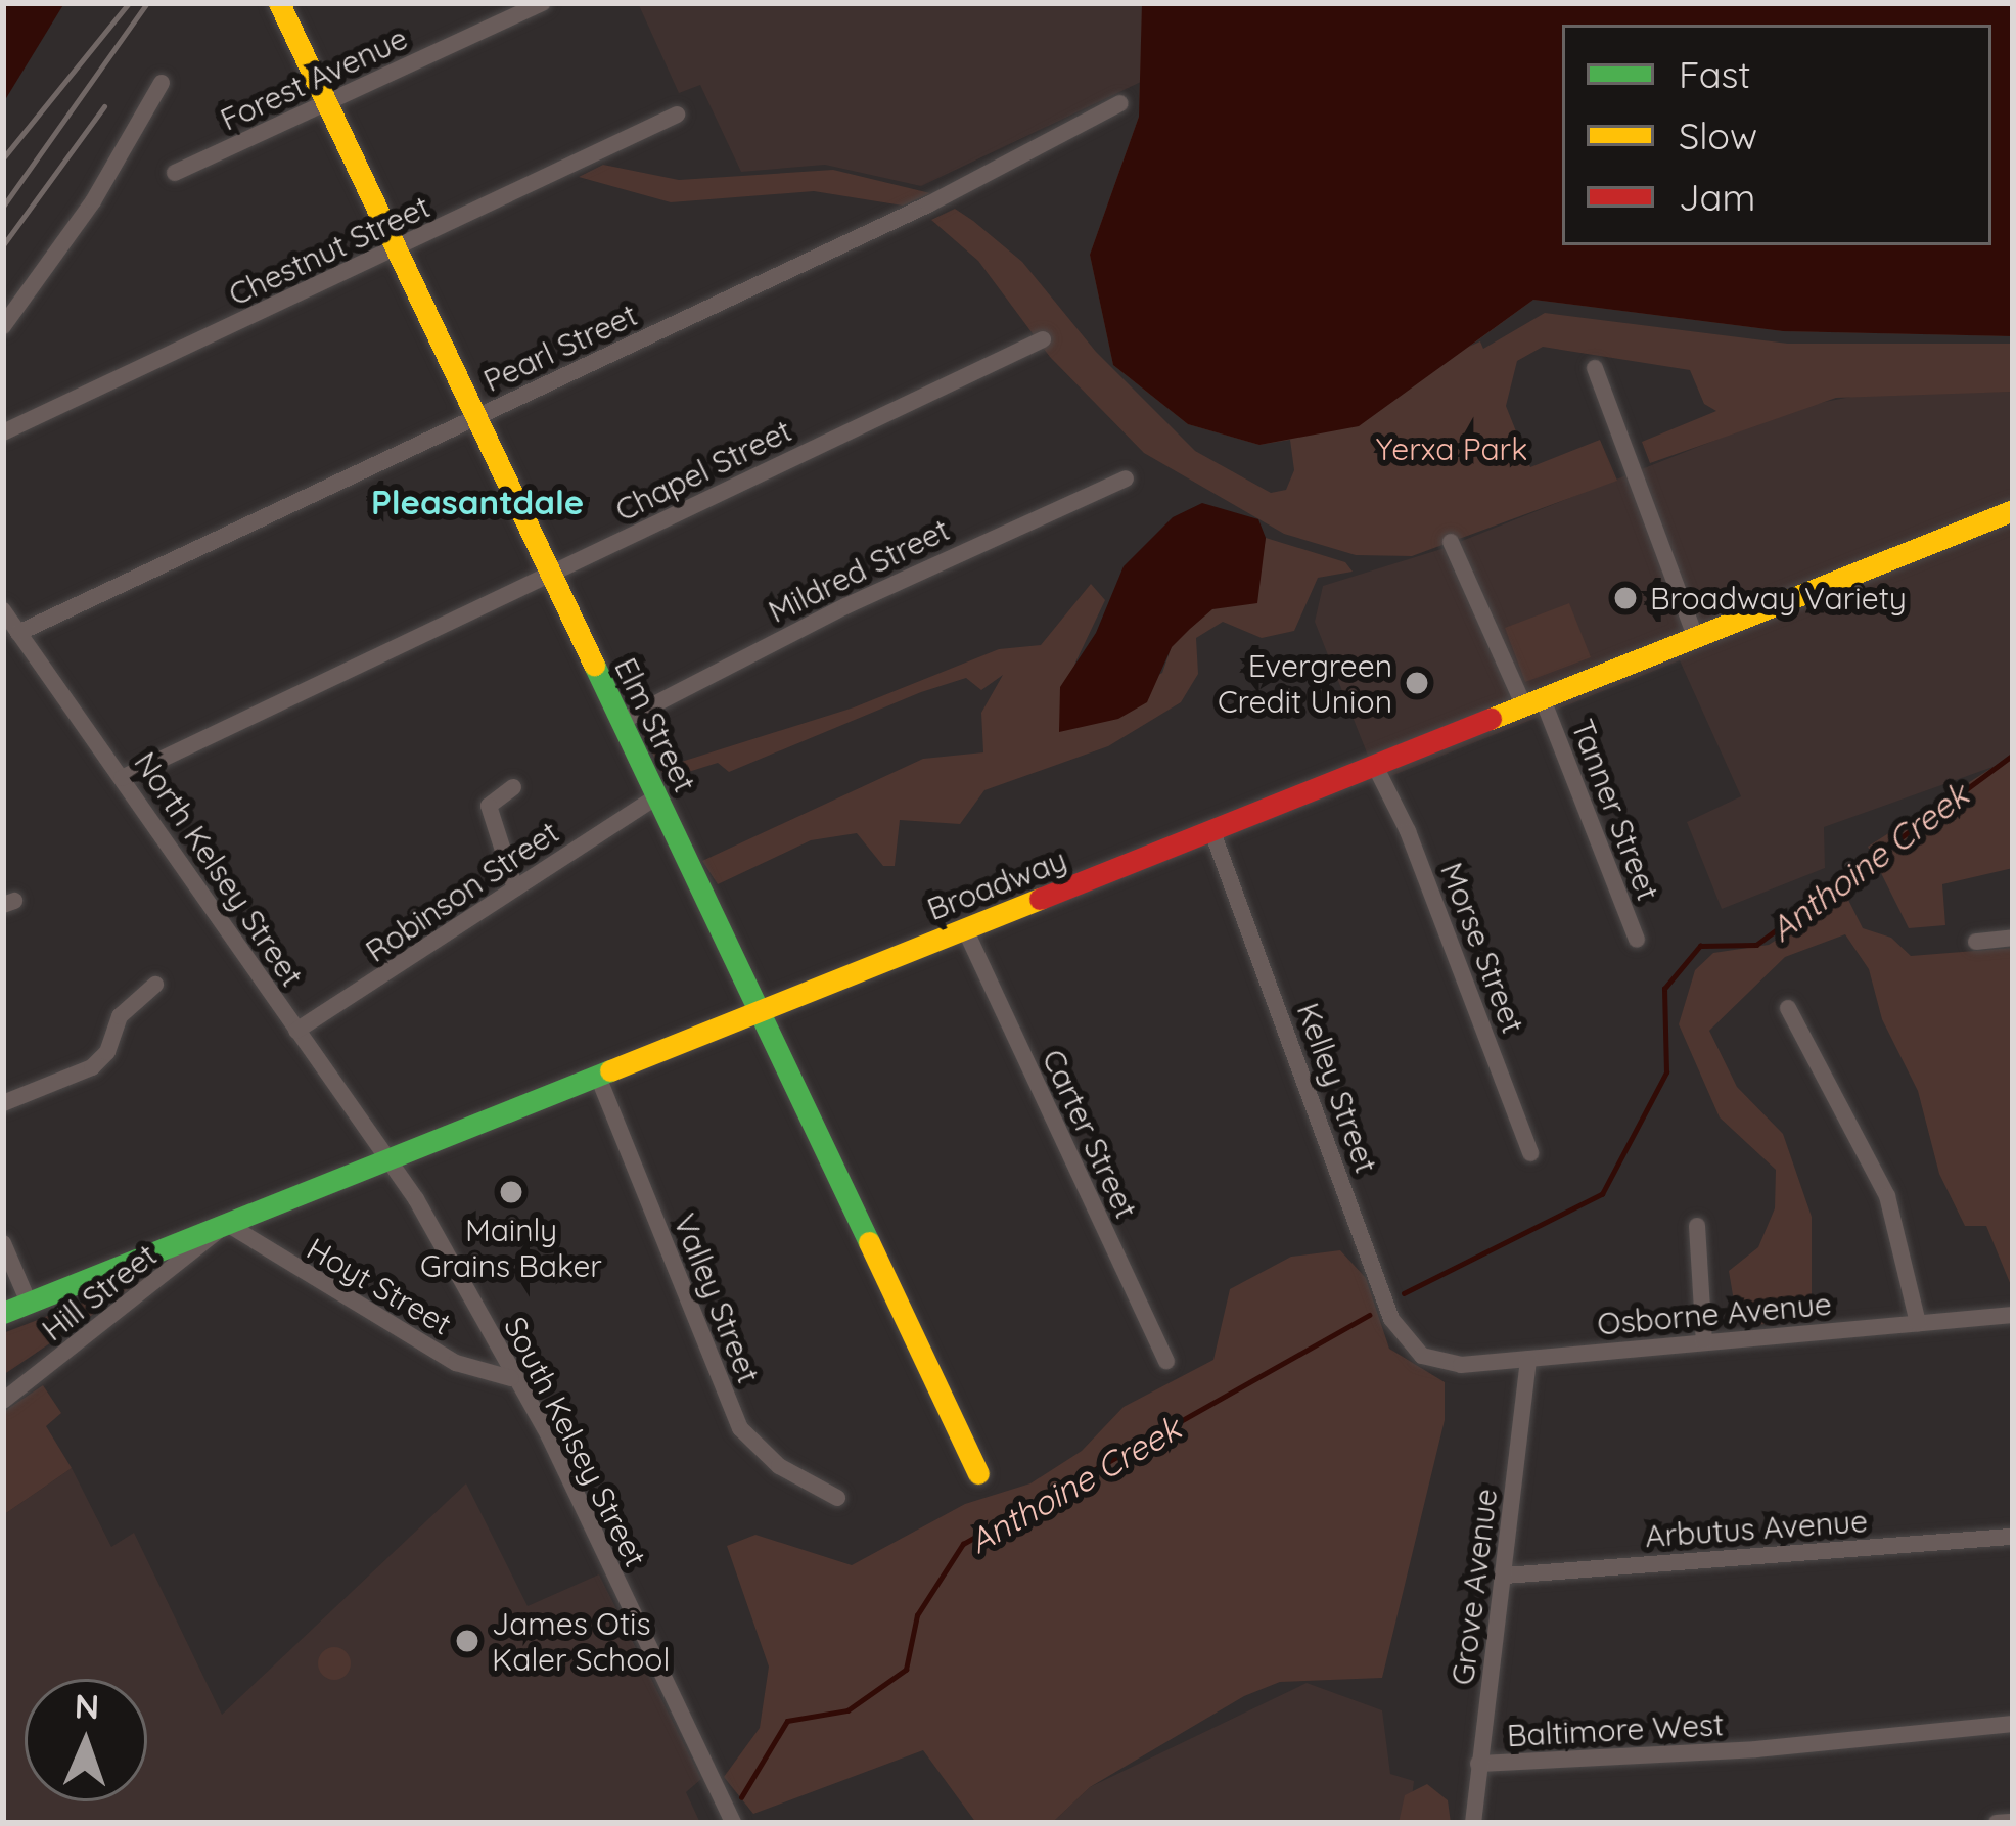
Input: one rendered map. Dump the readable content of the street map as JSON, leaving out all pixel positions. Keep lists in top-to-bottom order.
{
  "streets": {
    "main road": ["Elm Street", "Broadway"],
    "street": [
      "Forest Avenue",
      "Chestnut Street",
      "Pearl Street",
      "Chapel Street",
      "Mildred Street",
      "Tanner Street",
      "North Kelsey Street",
      "Robinson Street",
      "Morse Street",
      "Kelley Street",
      "Carter Street",
      "Hoyt Street",
      "Hill Street",
      "Valley Street",
      "Osborne Avenue",
      "South Kelsey Street",
      "Arbutus Avenue",
      "Grove Avenue",
      "Baltimore West"
    ]
  },
  "crossings": [
    ["Forest Avenue", "Elm Street"],
    ["Chestnut Street", "Elm Street"],
    ["Pearl Street", "Elm Street"],
    ["Pearl Street", "North Kelsey Street"],
    ["Chapel Street", "Elm Street"],
    ["Chapel Street", "North Kelsey Street"],
    ["Mildred Street", "Elm Street"],
    ["Elm Street", "Broadway"],
    ["Elm Street", "Robinson Street"],
    ["Tanner Street", "Broadway"],
    ["North Kelsey Street", "Broadway"],
    ["North Kelsey Street", "Robinson Street"],
    ["North Kelsey Street", "South Kelsey Street"],
    ["Broadway", "Morse Street"],
    ["Broadway", "Kelley Street"],
    ["Broadway", "Carter Street"],
    ["Broadway", "Hoyt Street"],
    ["Broadway", "Hill Street"],
    ["Broadway", "Valley Street"],
    ["Broadway", "South Kelsey Street"],
    ["Kelley Street", "Osborne Avenue"],
    ["Hoyt Street", "Hill Street"],
    ["Hoyt Street", "South Kelsey Street"],
    ["Osborne Avenue", "Grove Avenue"],
    ["Arbutus Avenue", "Grove Avenue"],
    ["Grove Avenue", "Baltimore West"]
  ],
  "districts": ["Pleasantdale"],
  "water": ["Anthoine Creek"],
  "parks": ["Yerxa Park"],
  "places": [
    "Broadway Variety",
    "Evergreen Credit Union",
    "Mainly Grains Baker",
    "James Otis Kaler School"
  ],
  "legend": ["Fast", "Slow", "Jam"],
  "north": "top"
}
